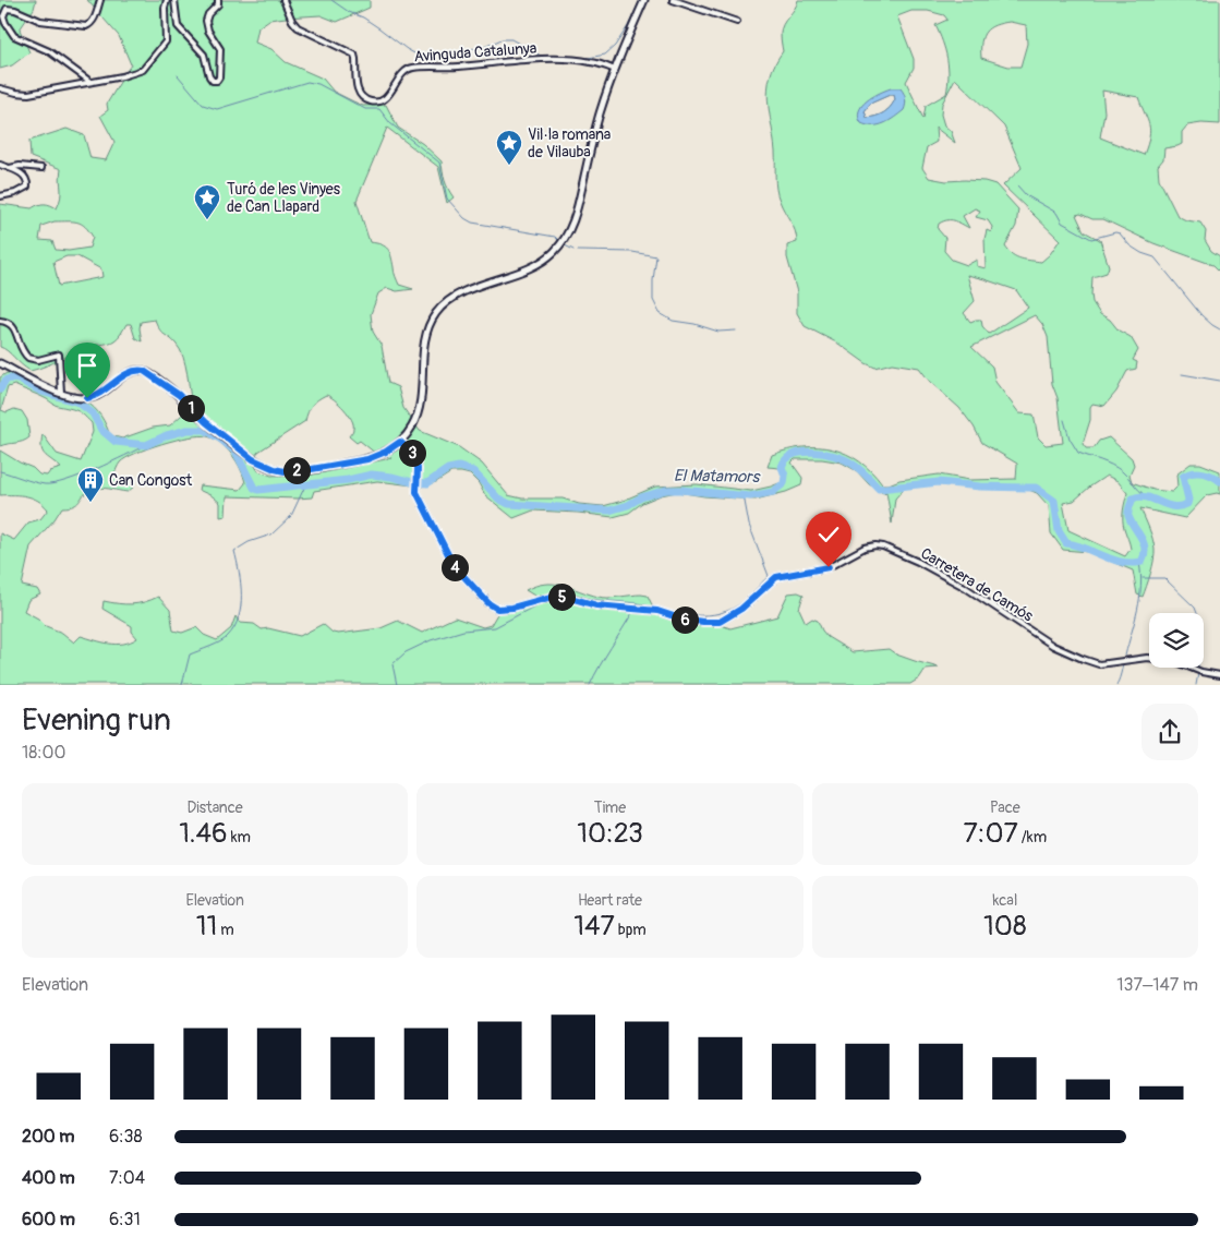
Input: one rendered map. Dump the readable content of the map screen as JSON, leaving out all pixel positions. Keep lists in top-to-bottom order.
{
  "streets": {
    "street": ["Avinguda Catalunya", "Carretera de Camós"]
  },
  "water": ["El Matamors"],
  "places": {
    "place": ["Vil·la romana de Vilauba", "Turó de les Vinyes de Can Llapard"],
    "building": ["Can Congost"]
  },
  "page": {
    "pins": [
      "1",
      "3",
      "2",
      "4",
      "5",
      "6"
    ],
    "heading": ["Evening run", "18:00"],
    "stats": [
      ["Distance", "1.46 km"],
      ["Time", "10:23"],
      ["Pace", "7:07 /km"],
      ["Elevation", "11 m"],
      ["Heart rate", "147 bpm"],
      ["kcal", "108"]
    ],
    "chart": ["Elevation", "137–147 m"],
    "list": [
      {
        "name": "200 m",
        "note": "6:38"
      },
      {
        "name": "400 m",
        "note": "7:04"
      },
      {
        "name": "600 m",
        "note": "6:31"
      }
    ]
  }
}
